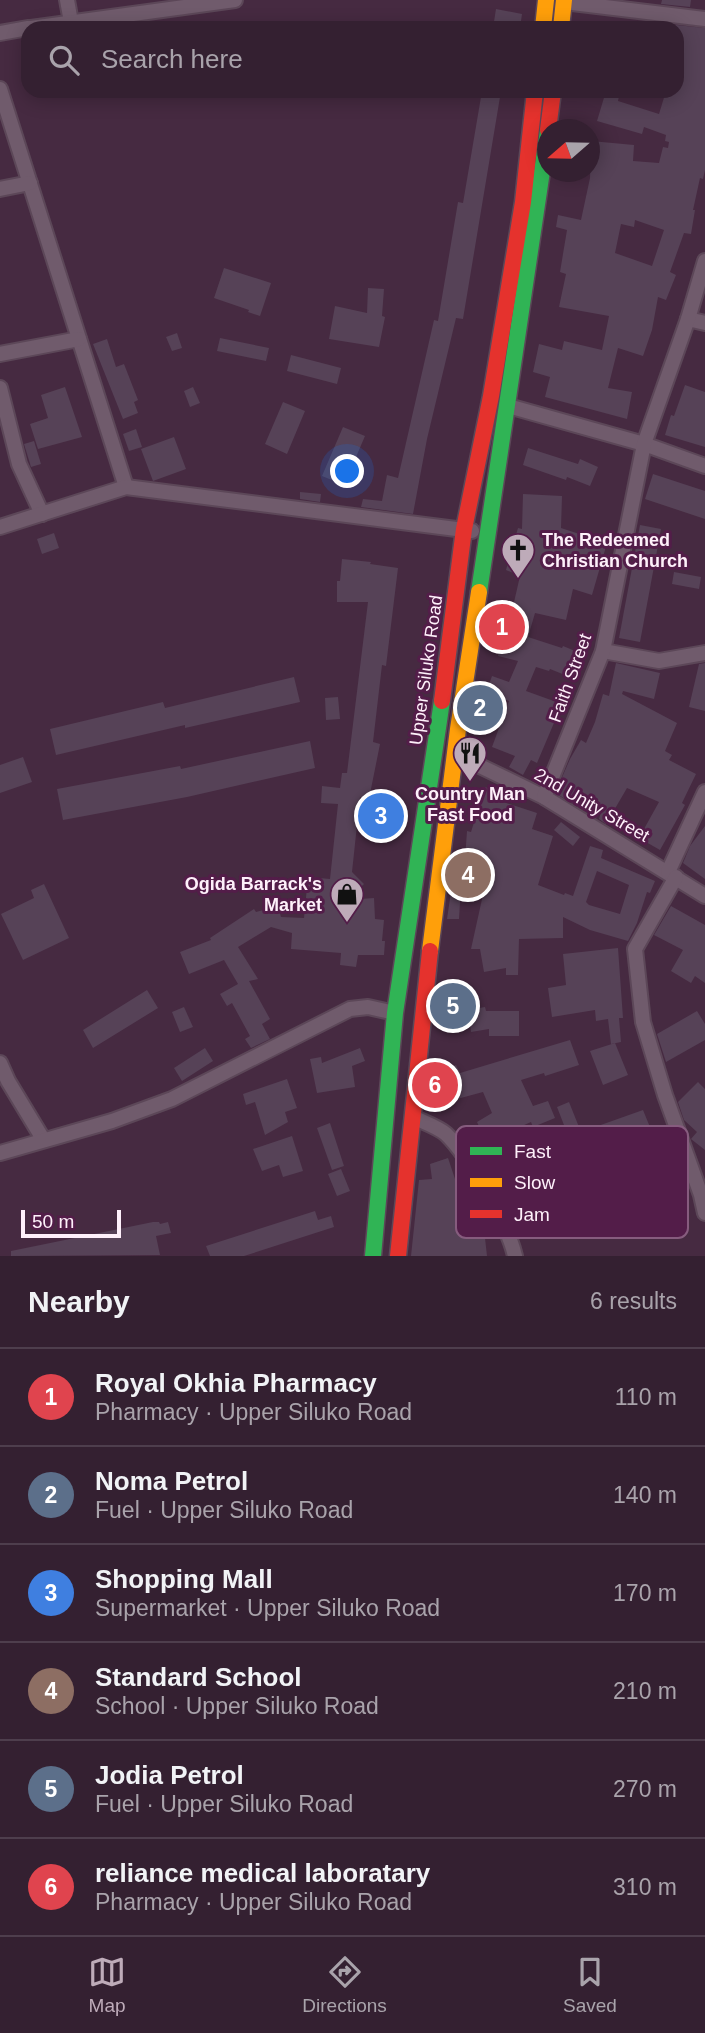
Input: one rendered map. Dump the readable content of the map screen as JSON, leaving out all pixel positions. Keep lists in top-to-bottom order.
{
  "streets": {
    "main road": ["Upper Siluko Road"],
    "street": ["Faith Street", "2nd Unity Street"]
  },
  "crossings": [
    ["Faith Street", "2nd Unity Street"]
  ],
  "places": {
    "church": ["The Redeemed Christian Church"],
    "restaurant": ["Country Man Fast Food"],
    "shop": ["Ogida Barrack's Market"]
  },
  "legend": ["Fast", "Slow", "Jam"],
  "scale_bar": "50 m",
  "north": "left",
  "page": {
    "search": "Search here",
    "pins": [
      "1",
      "2",
      "3",
      "4",
      "5",
      "6"
    ],
    "scale": "50 m",
    "heading": ["Nearby", "6 results"],
    "list": [
      {
        "mark": "1",
        "name": "Royal Okhia Pharmacy",
        "note": "Pharmacy · Upper Siluko Road",
        "value": "110 m"
      },
      {
        "mark": "2",
        "name": "Noma Petrol",
        "note": "Fuel · Upper Siluko Road",
        "value": "140 m"
      },
      {
        "mark": "3",
        "name": "Shopping Mall",
        "note": "Supermarket · Upper Siluko Road",
        "value": "170 m"
      },
      {
        "mark": "4",
        "name": "Standard School",
        "note": "School · Upper Siluko Road",
        "value": "210 m"
      },
      {
        "mark": "5",
        "name": "Jodia Petrol",
        "note": "Fuel · Upper Siluko Road",
        "value": "270 m"
      },
      {
        "mark": "6",
        "name": "reliance medical laboratary",
        "note": "Pharmacy · Upper Siluko Road",
        "value": "310 m"
      }
    ],
    "nav": ["Map", "Directions", "Saved"]
  }
}
